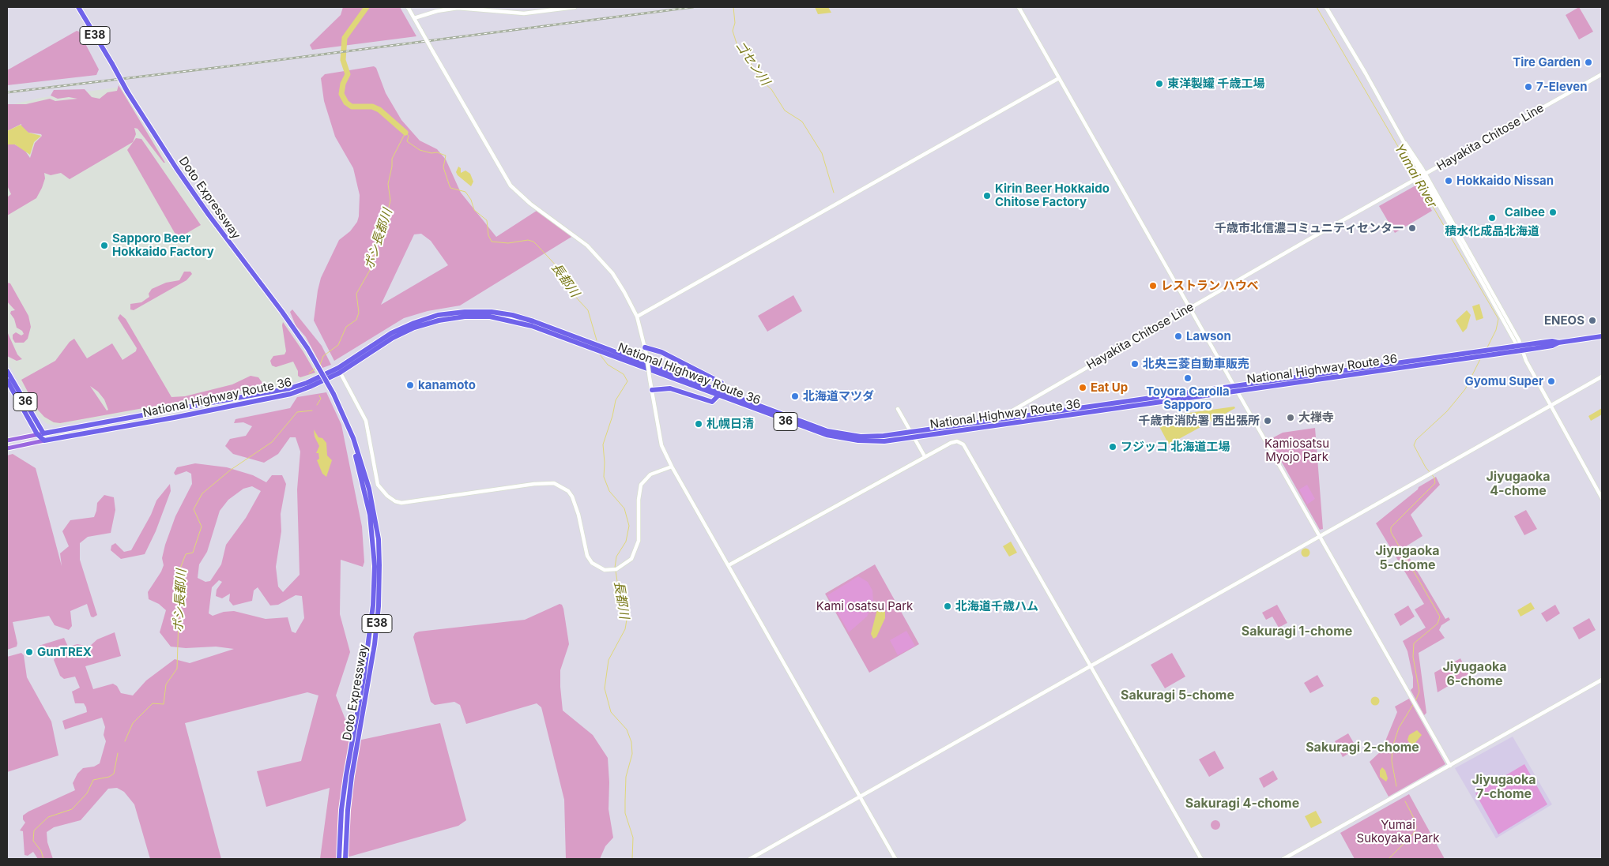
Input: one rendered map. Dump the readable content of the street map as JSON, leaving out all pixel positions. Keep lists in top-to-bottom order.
{
  "streets": {
    "highway": [
      "E38",
      "Doto Expressway",
      "National Highway Route 36",
      "36"
    ],
    "street": ["Hayakita Chitose Line"]
  },
  "crossings": [
    ["Hayakita Chitose Line", "National Highway Route 36"],
    ["National Highway Route 36", "36"]
  ],
  "districts": [
    "Jiyugaoka 4-chome",
    "Jiyugaoka 5-chome",
    "Sakuragi 1-chome",
    "Jiyugaoka 6-chome",
    "Sakuragi 5-chome",
    "Sakuragi 2-chome",
    "Jiyugaoka 7-chome",
    "Sakuragi 4-chome"
  ],
  "water": [
    "ゴセン川",
    "Yumai River",
    "ポシ長都川",
    "長都川"
  ],
  "parks": ["Kamiosatsu Myojo Park", "Kami osatsu Park", "Yumai Sukoyaka Park"],
  "places": [
    "Tire Garden",
    "東洋製罐 千歳工場",
    "7-Eleven",
    "Hokkaido Nissan",
    "Kirin Beer Hokkaido Chitose Factory",
    "Calbee",
    "積水化成品北海道",
    "千歳市北信濃コミュニティセンター",
    "Sapporo Beer Hokkaido Factory",
    "レストラン ハウベ",
    "ENEOS",
    "Lawson",
    "北央三菱自動車販売",
    "Toyora Carolla Sapporo",
    "Gyomu Super",
    "kanamoto",
    "Eat Up",
    "北海道マツダ",
    "大禅寺",
    "千歳市消防署 西出張所",
    "札幌日清",
    "フジッコ 北海道工場",
    "北海道千歳ハム",
    "GunTREX"
  ]
}
